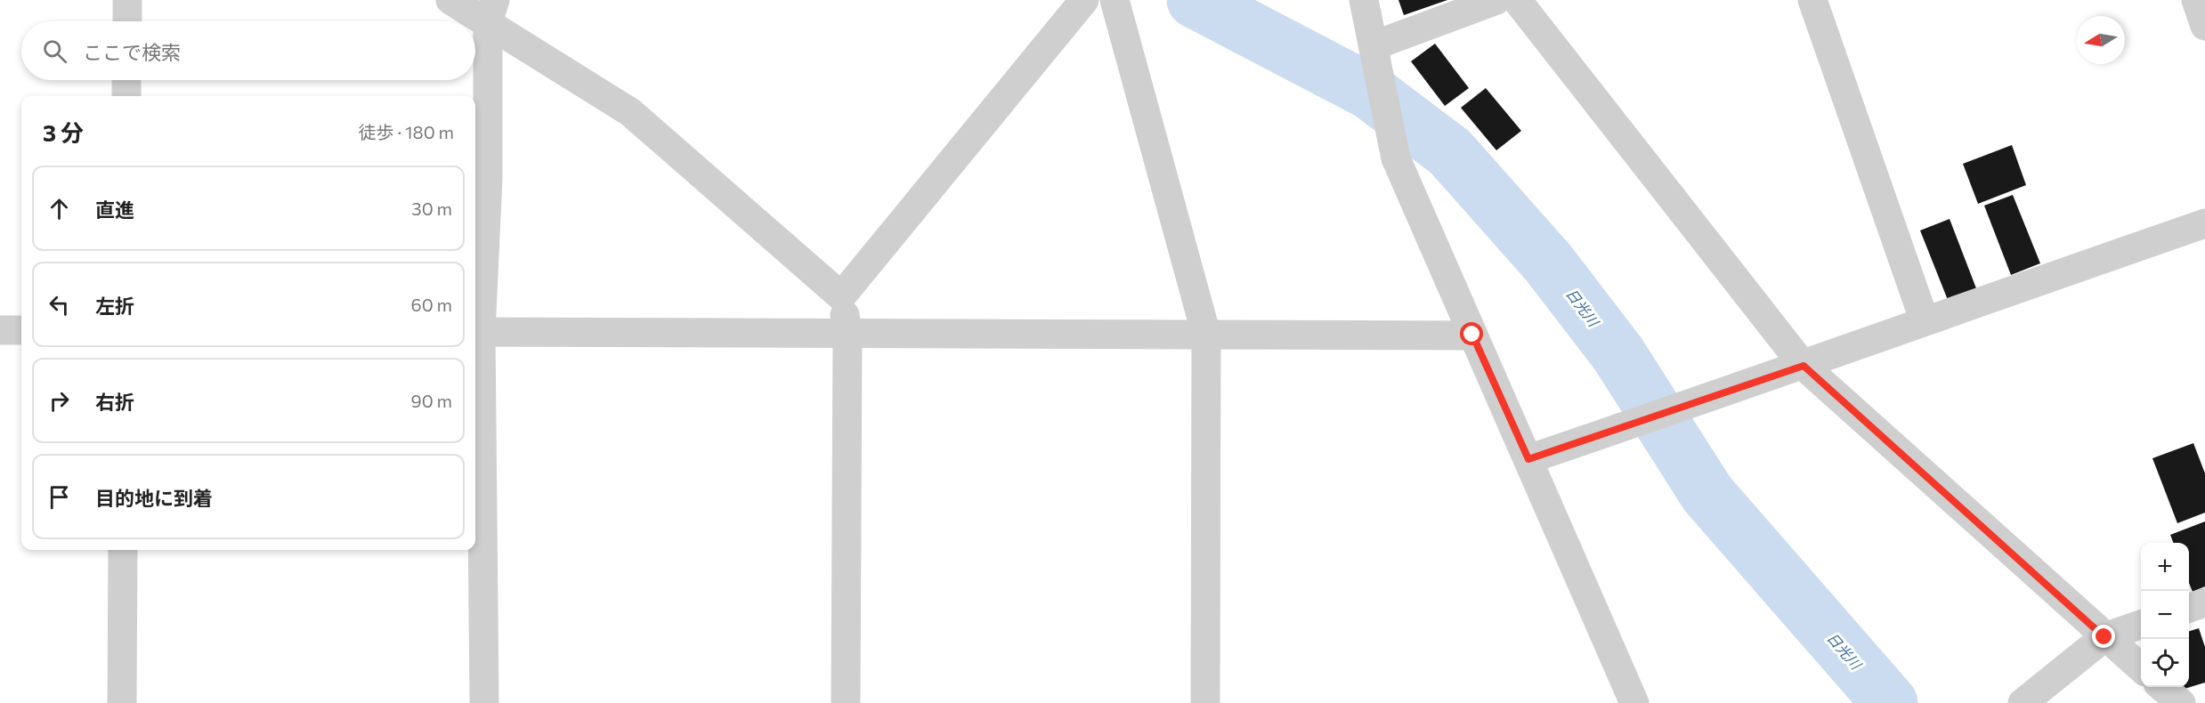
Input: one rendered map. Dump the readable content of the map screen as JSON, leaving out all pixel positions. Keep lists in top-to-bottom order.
{
  "water": ["日光川"],
  "north": "left",
  "page": {
    "search": "ここで検索",
    "heading": ["3 分", "徒歩 · 180 m"],
    "list": [
      ["直進", "30 m"],
      ["左折", "60 m"],
      ["右折", "90 m"],
      "目的地に到着"
    ],
    "map_buttons": ["+", "−"]
  }
}
